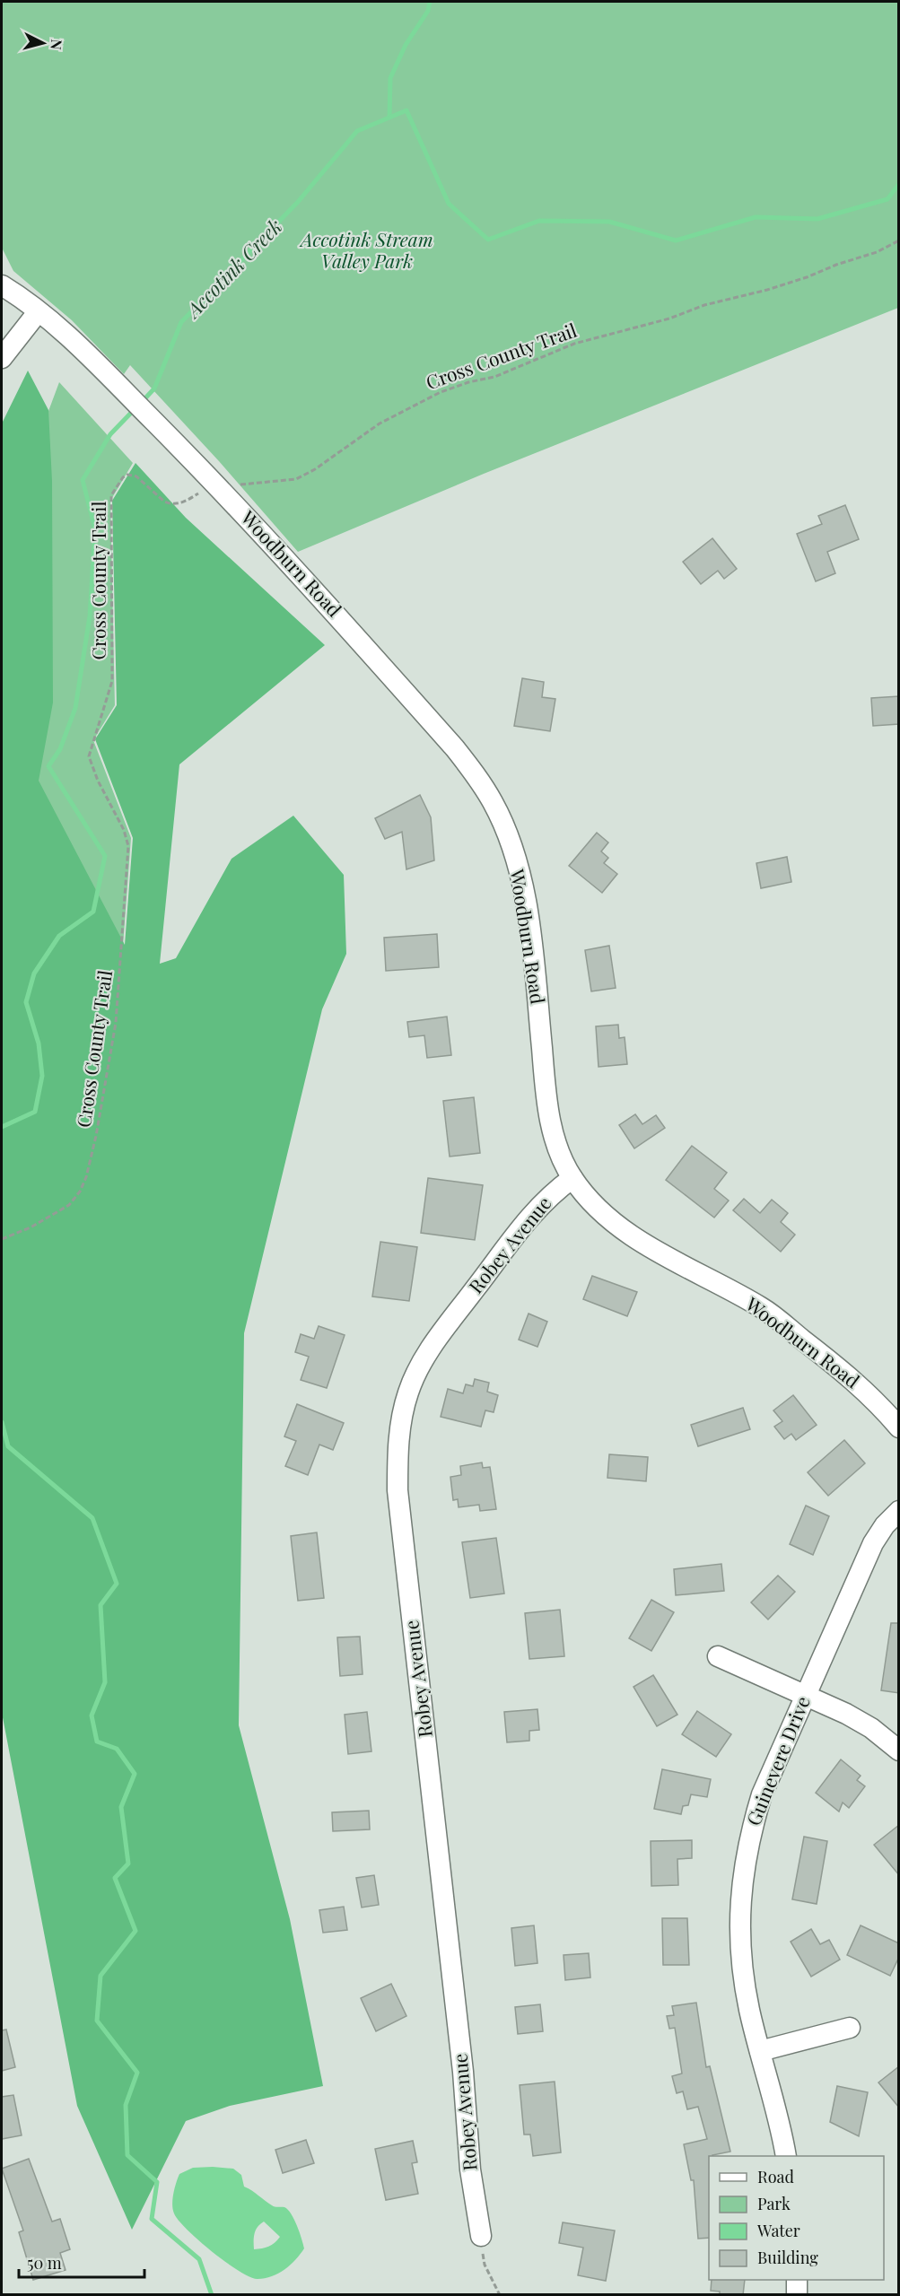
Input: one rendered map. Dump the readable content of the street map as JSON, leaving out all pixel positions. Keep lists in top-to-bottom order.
{
  "streets": {
    "street": ["Woodburn Road", "Robey Avenue", "Guinevere Drive"],
    "path": ["Cross County Trail"]
  },
  "crossings": [
    ["Cross County Trail", "Woodburn Road"],
    ["Woodburn Road", "Robey Avenue"]
  ],
  "water": ["Accotink Creek"],
  "parks": ["Accotink Stream Valley Park"],
  "legend": [
    "Road",
    "Park",
    "Water",
    "Building"
  ],
  "scale_bar": "50 m",
  "north": "right"
}
